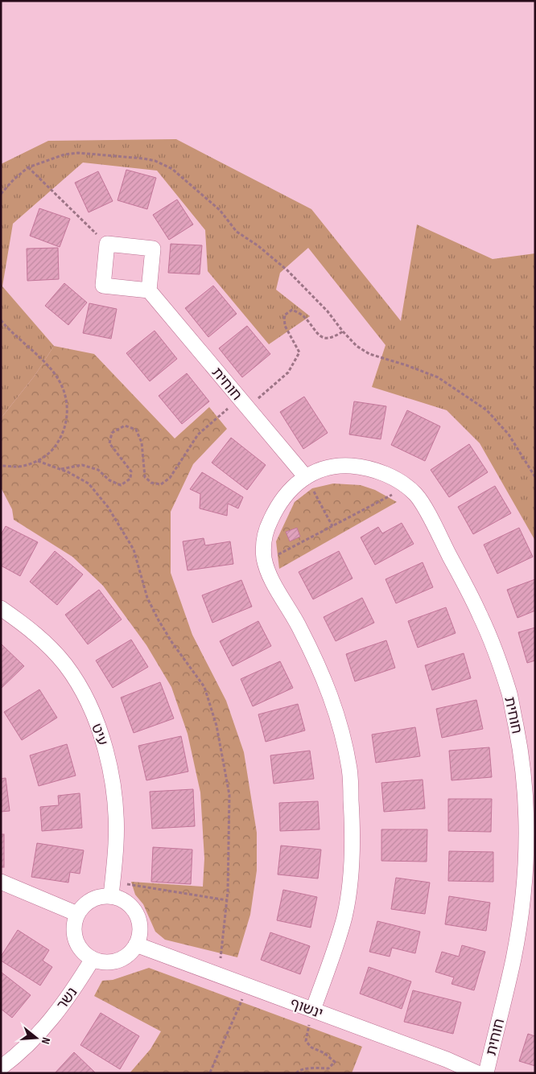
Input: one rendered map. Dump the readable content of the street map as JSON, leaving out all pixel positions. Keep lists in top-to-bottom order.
{
  "streets": {
    "street": [
      "חוחית",
      "עיט",
      "נשר",
      "ינשוף"
    ]
  },
  "crossings": [
    ["חוחית", "ינשוף"],
    ["עיט", "נשר"],
    ["עיט", "ינשוף"],
    ["נשר", "ינשוף"]
  ],
  "north": "right"
}
